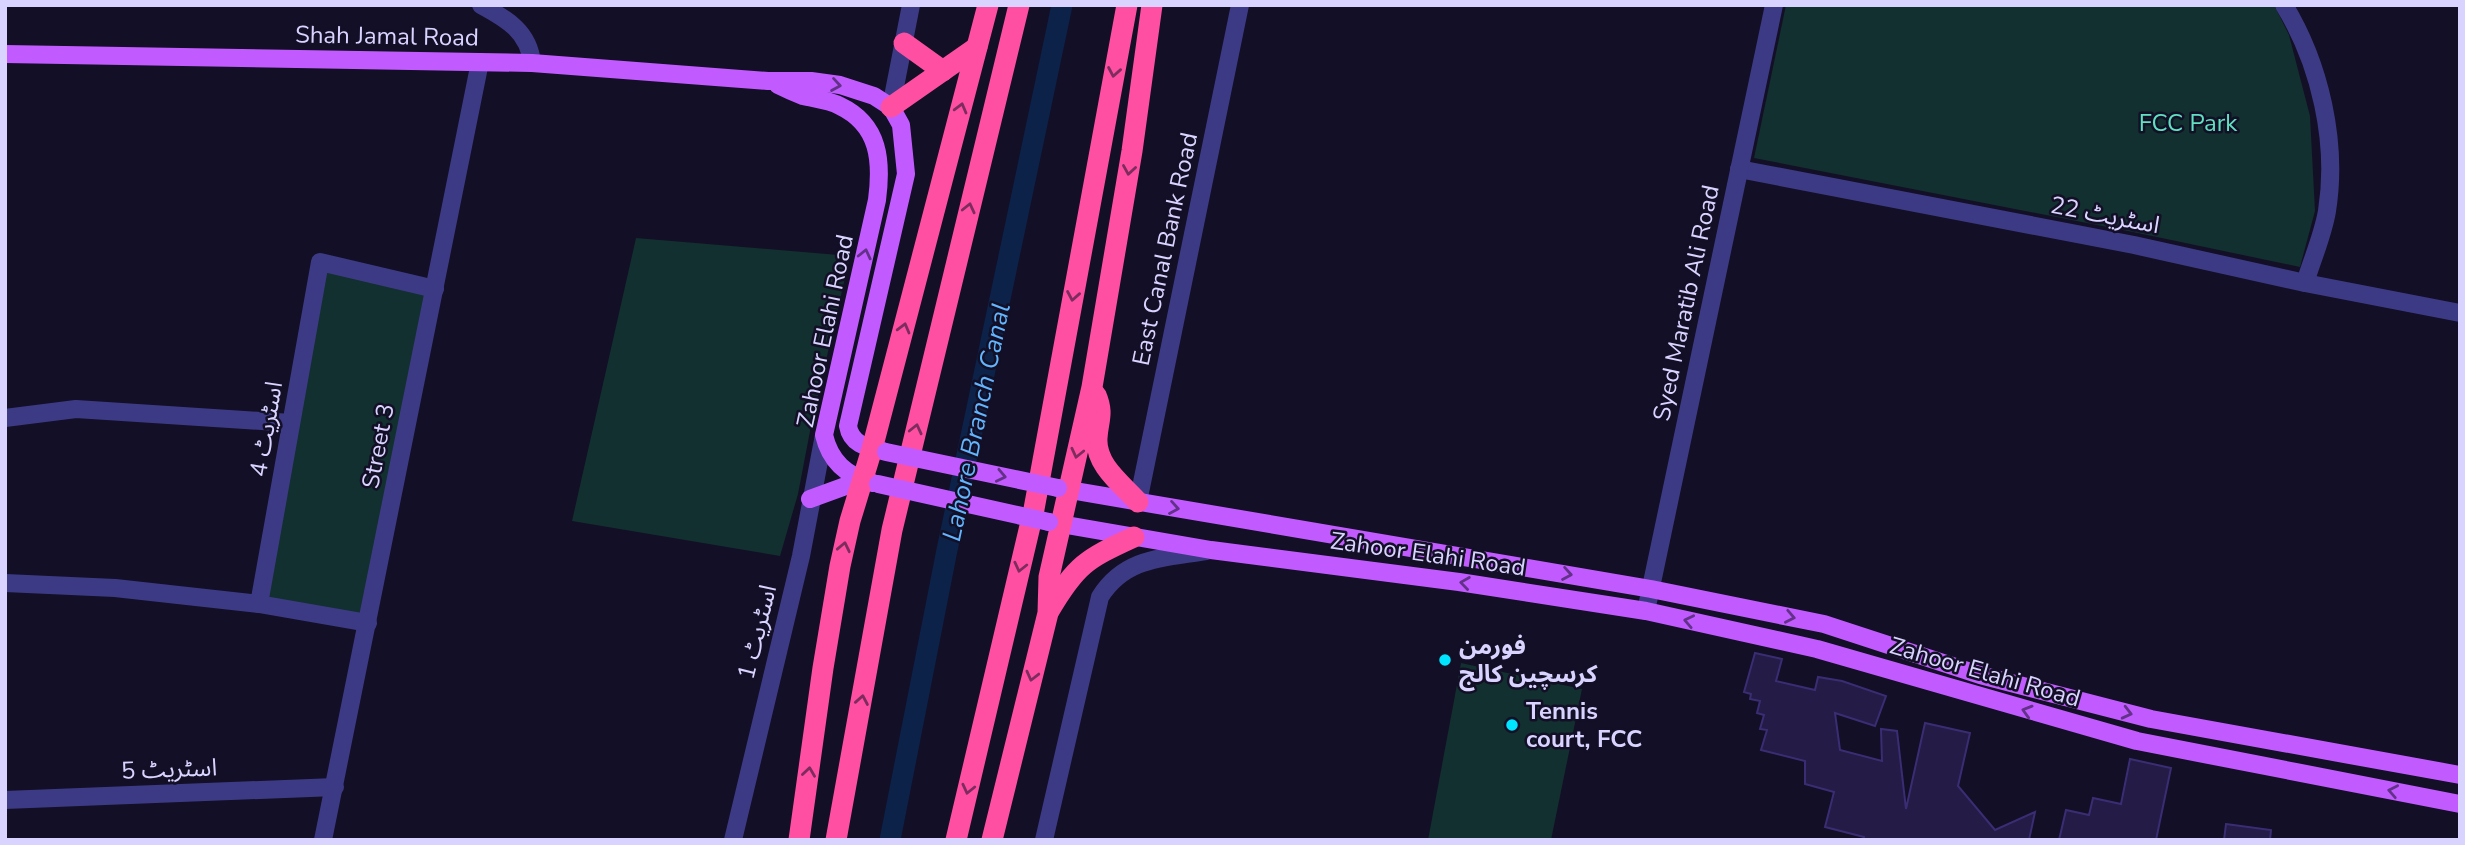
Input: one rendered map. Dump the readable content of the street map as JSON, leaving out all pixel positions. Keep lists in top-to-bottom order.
{
  "streets": {
    "main road": ["Shah Jamal Road", "Zahoor Elahi Road"],
    "street": [
      "اسٹریٹ 22",
      "East Canal Bank Road",
      "Syed Maratib Ali Road",
      "اسٹریٹ 4",
      "Street 3",
      "اسٹریٹ 1",
      "اسٹریٹ 5"
    ]
  },
  "crossings": [
    ["Shah Jamal Road", "Zahoor Elahi Road"],
    ["Shah Jamal Road", "Street 3"],
    ["اسٹریٹ 22", "Syed Maratib Ali Road"],
    ["East Canal Bank Road", "Zahoor Elahi Road"],
    ["Syed Maratib Ali Road", "Zahoor Elahi Road"],
    ["Zahoor Elahi Road", "اسٹریٹ 1"],
    ["اسٹریٹ 4", "Street 3"],
    ["Street 3", "اسٹریٹ 5"]
  ],
  "water": ["Lahore Branch Canal"],
  "parks": ["FCC Park"],
  "places": ["فورمن کرسچین کالج", "Tennis court, FCC"]
}
